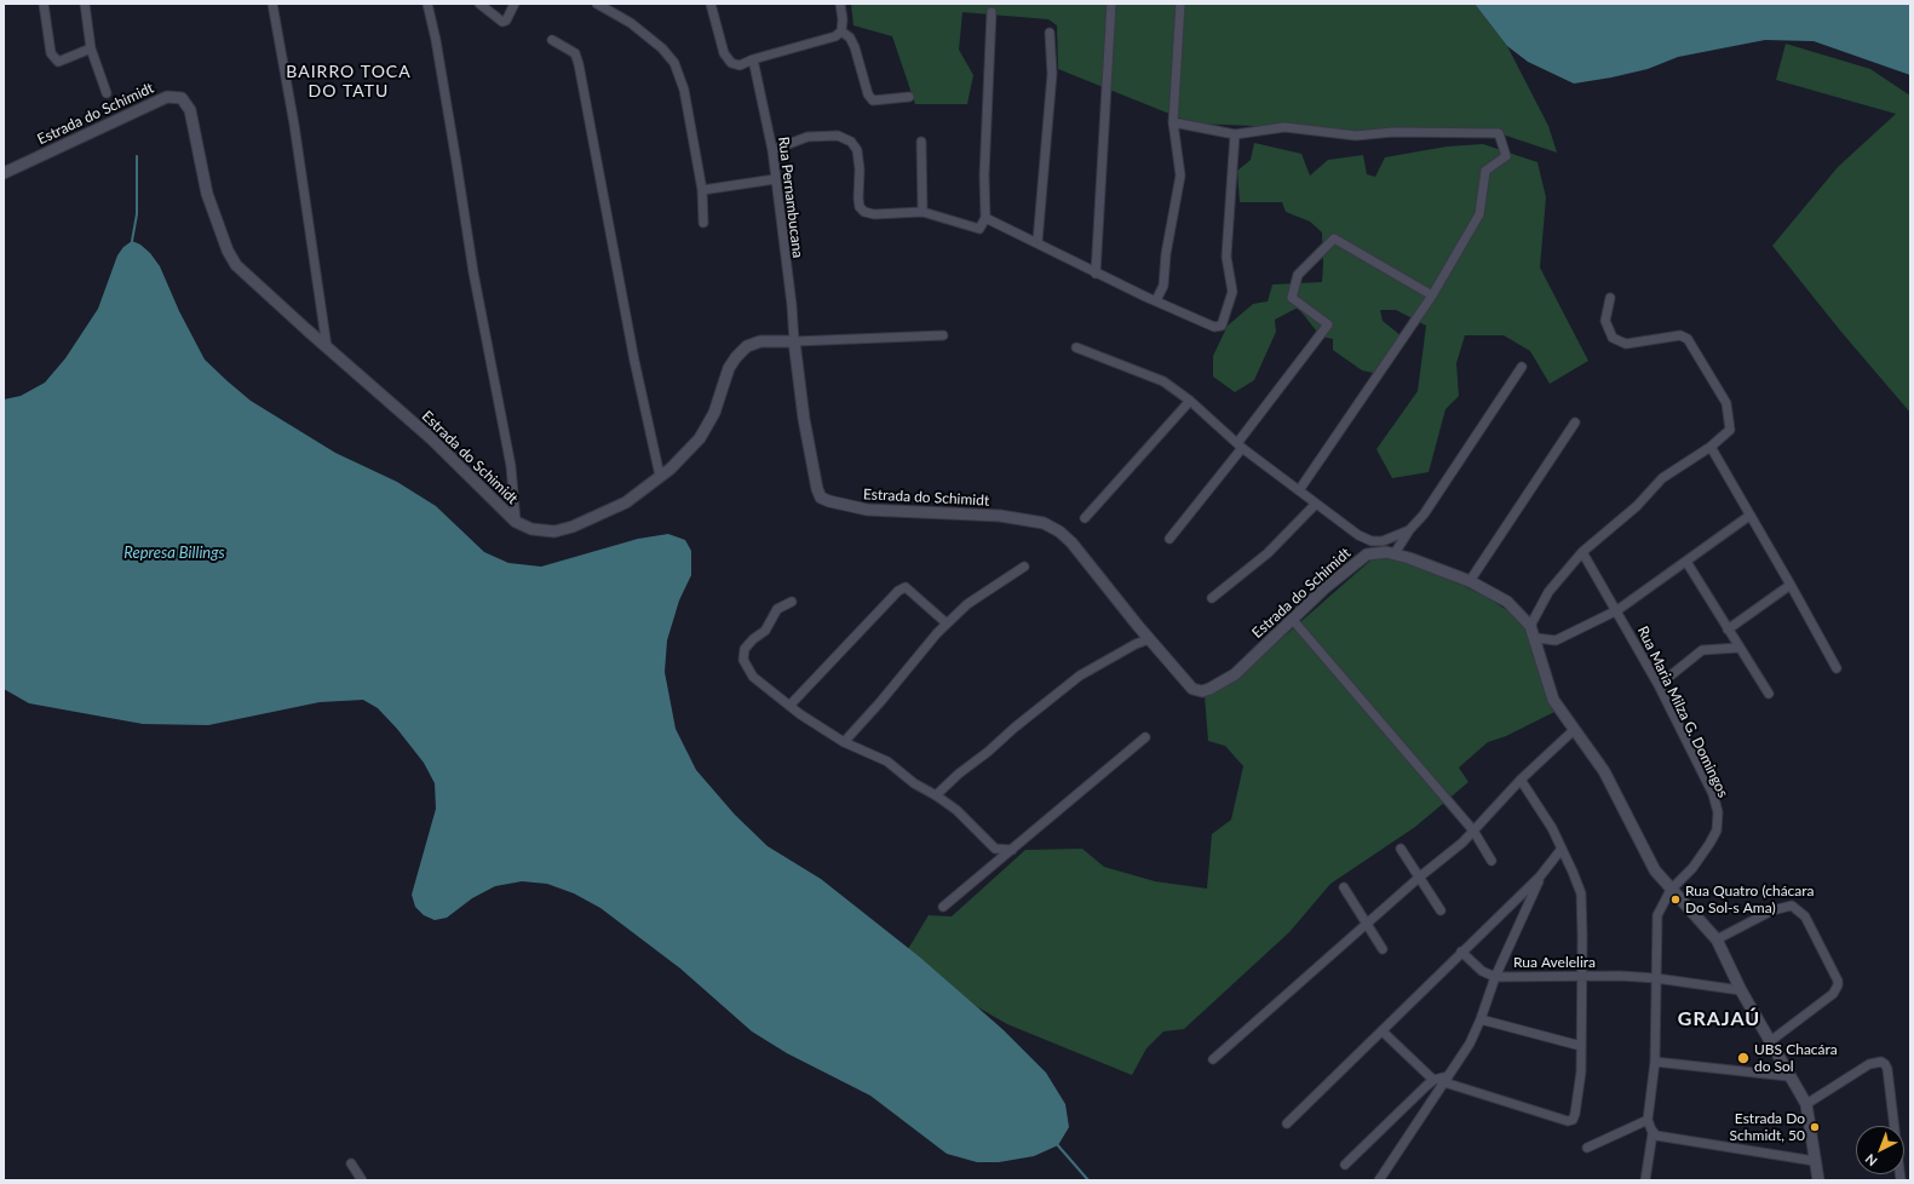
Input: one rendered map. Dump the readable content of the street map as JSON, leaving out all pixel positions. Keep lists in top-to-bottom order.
{
  "streets": {
    "street": [
      "Estrada do Schimidt",
      "Rua Pernambucana",
      "Rua Maria Milza G. Domingos",
      "Rua Avelelira"
    ]
  },
  "crossings": [
    ["Estrada do Schimidt", "Rua Pernambucana"],
    ["Estrada do Schimidt", "Rua Maria Milza G. Domingos"],
    ["Estrada do Schimidt", "Rua Avelelira"],
    ["Rua Maria Milza G. Domingos", "Rua Avelelira"]
  ],
  "districts": ["BAIRRO TOCA DO TATU", "GRAJAÚ"],
  "water": ["Represa Billings"],
  "places": ["Rua Quatro (chácara Do Sol-s Ama)", "UBS Chacára do Sol", "Estrada Do Schmidt, 50"],
  "north": "bottom left"
}
